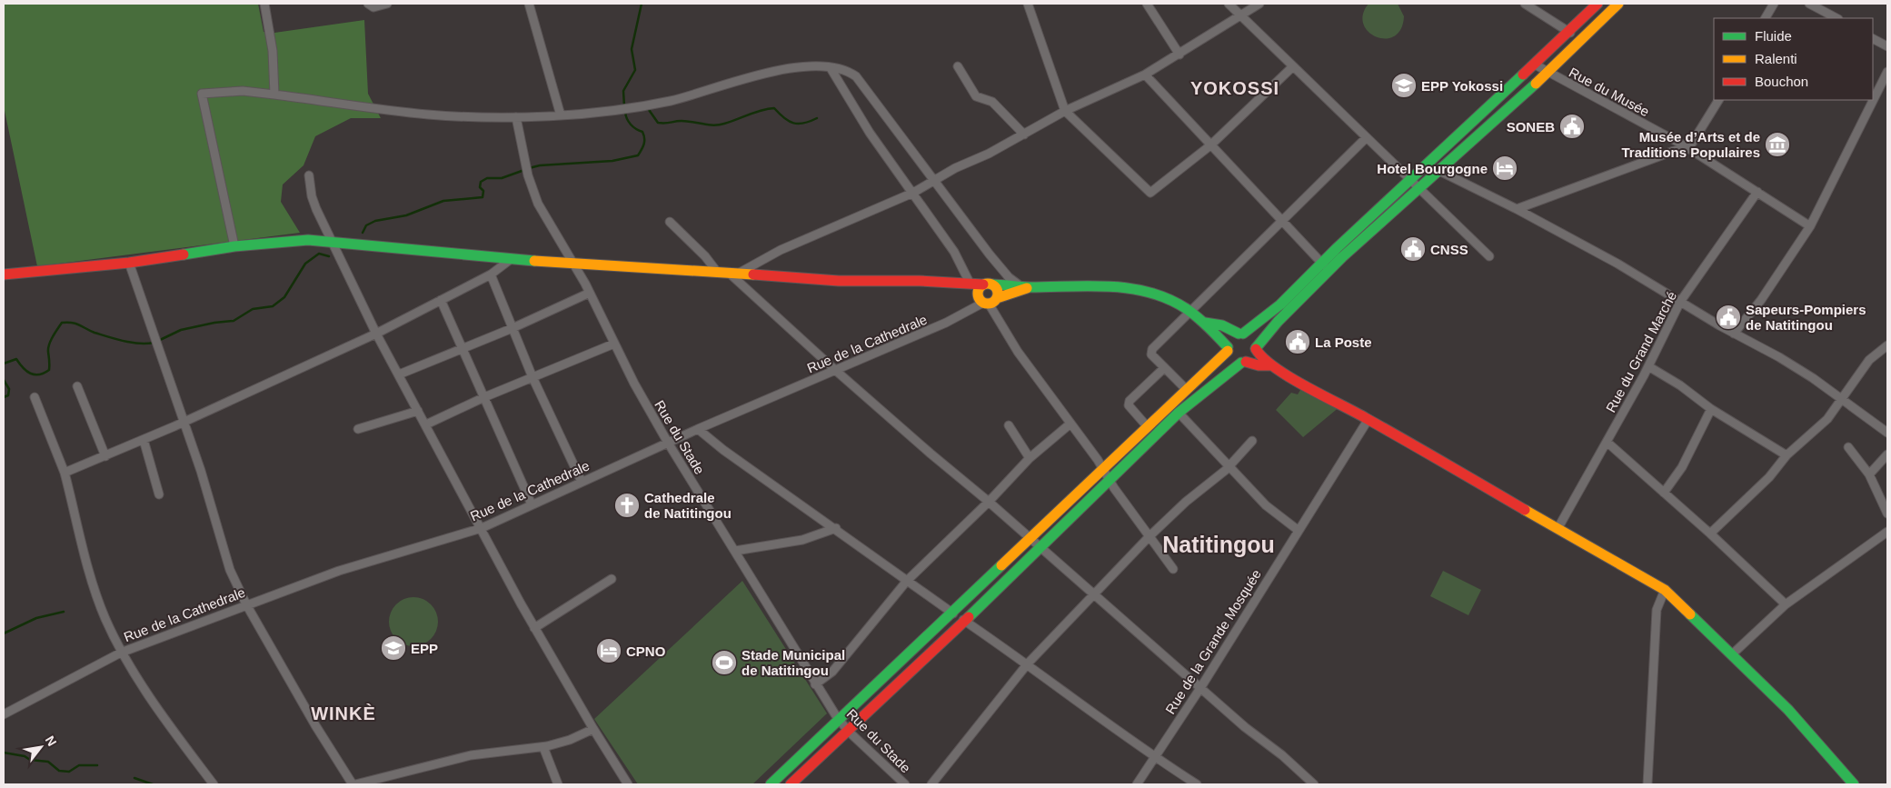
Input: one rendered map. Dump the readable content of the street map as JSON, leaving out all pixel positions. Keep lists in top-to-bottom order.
{
  "streets": {
    "street": [
      "Rue du Musée",
      "Rue de la Cathedrale",
      "Rue du Grand Marché",
      "Rue du Stade",
      "Rue de la Grande Mosquée"
    ]
  },
  "crossings": [
    ["Rue du Musée", "Rue du Grand Marché"],
    ["Rue de la Cathedrale", "Rue du Stade"]
  ],
  "districts": ["YOKOSSI", "Natitingou", "WINKÈ"],
  "places": {
    "school or university": ["EPP Yokossi", "EPP"],
    "public building": [
      "SONEB",
      "CNSS",
      "Sapeurs-Pompiers de Natitingou",
      "La Poste"
    ],
    "museum": ["Musée d’Arts et de Traditions Populaires"],
    "hotel": ["Hotel Bourgogne", "CPNO"],
    "church": ["Cathedrale de Natitingou"],
    "sports": ["Stade Municipal de Natitingou"]
  },
  "legend": ["Fluide", "Ralenti", "Bouchon"],
  "north": "top right"
}
